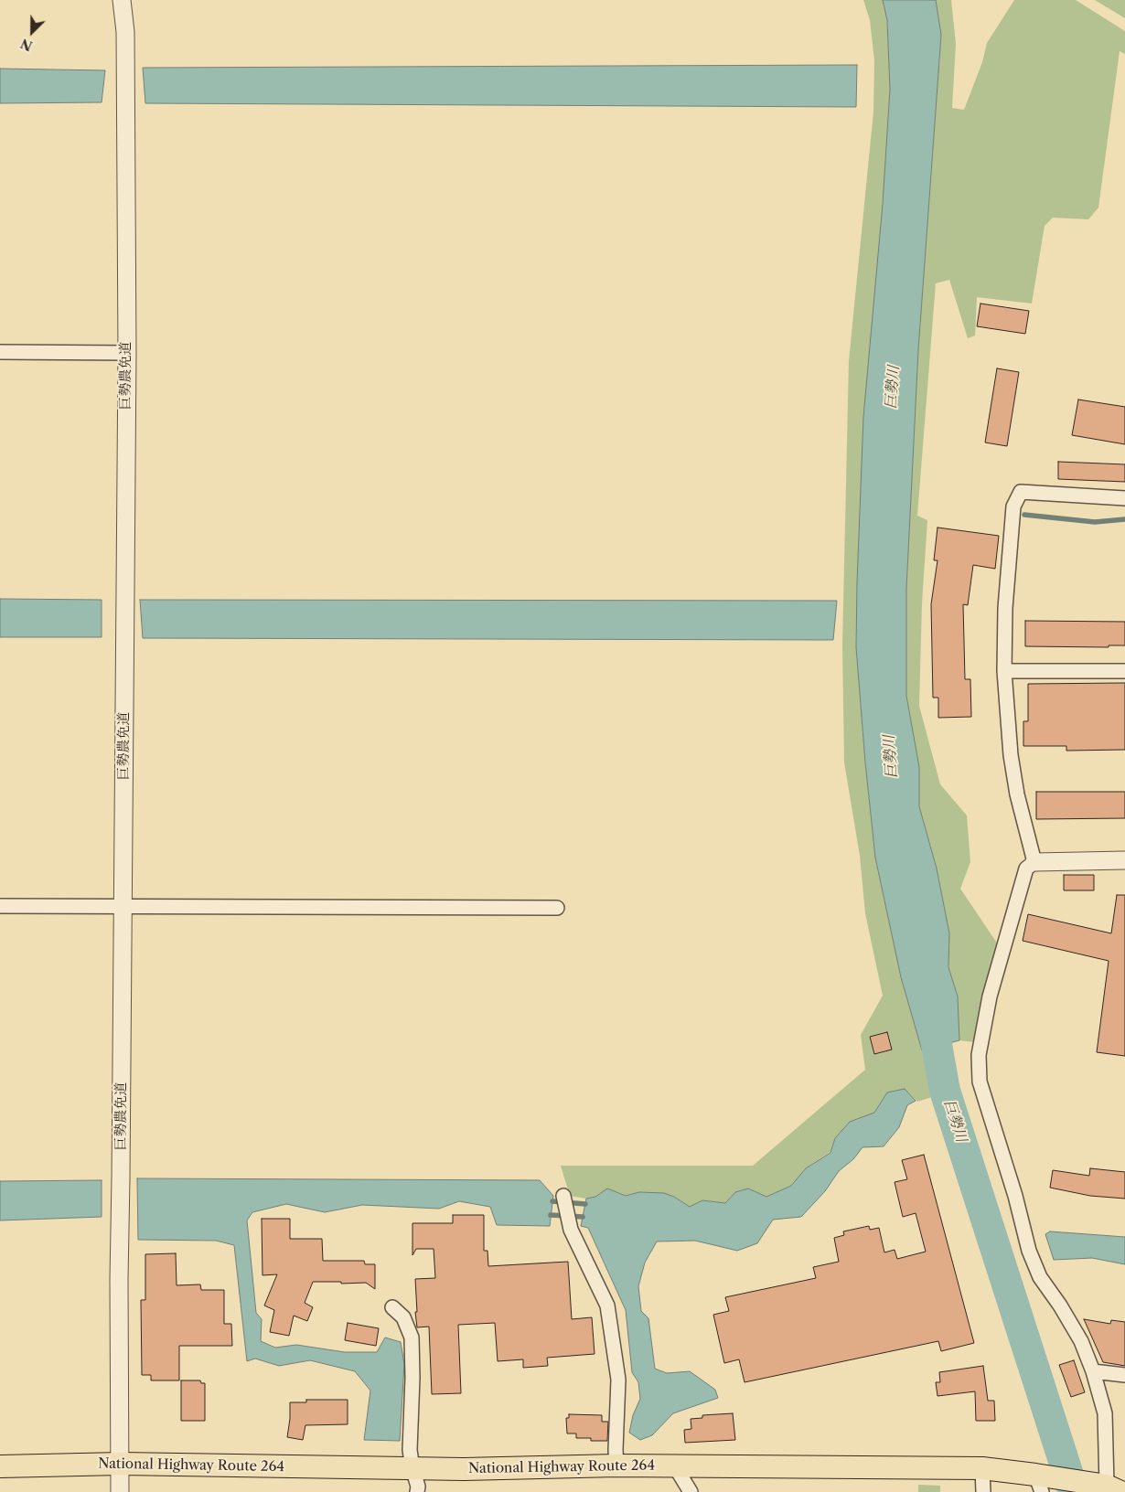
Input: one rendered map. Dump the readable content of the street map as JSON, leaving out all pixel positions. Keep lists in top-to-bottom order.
{
  "streets": {
    "highway": ["National Highway Route 264"],
    "street": ["巨勢農免道"]
  },
  "crossings": [
    ["巨勢農免道", "National Highway Route 264"]
  ],
  "water": ["巨勢川"],
  "north": "bottom left"
}
